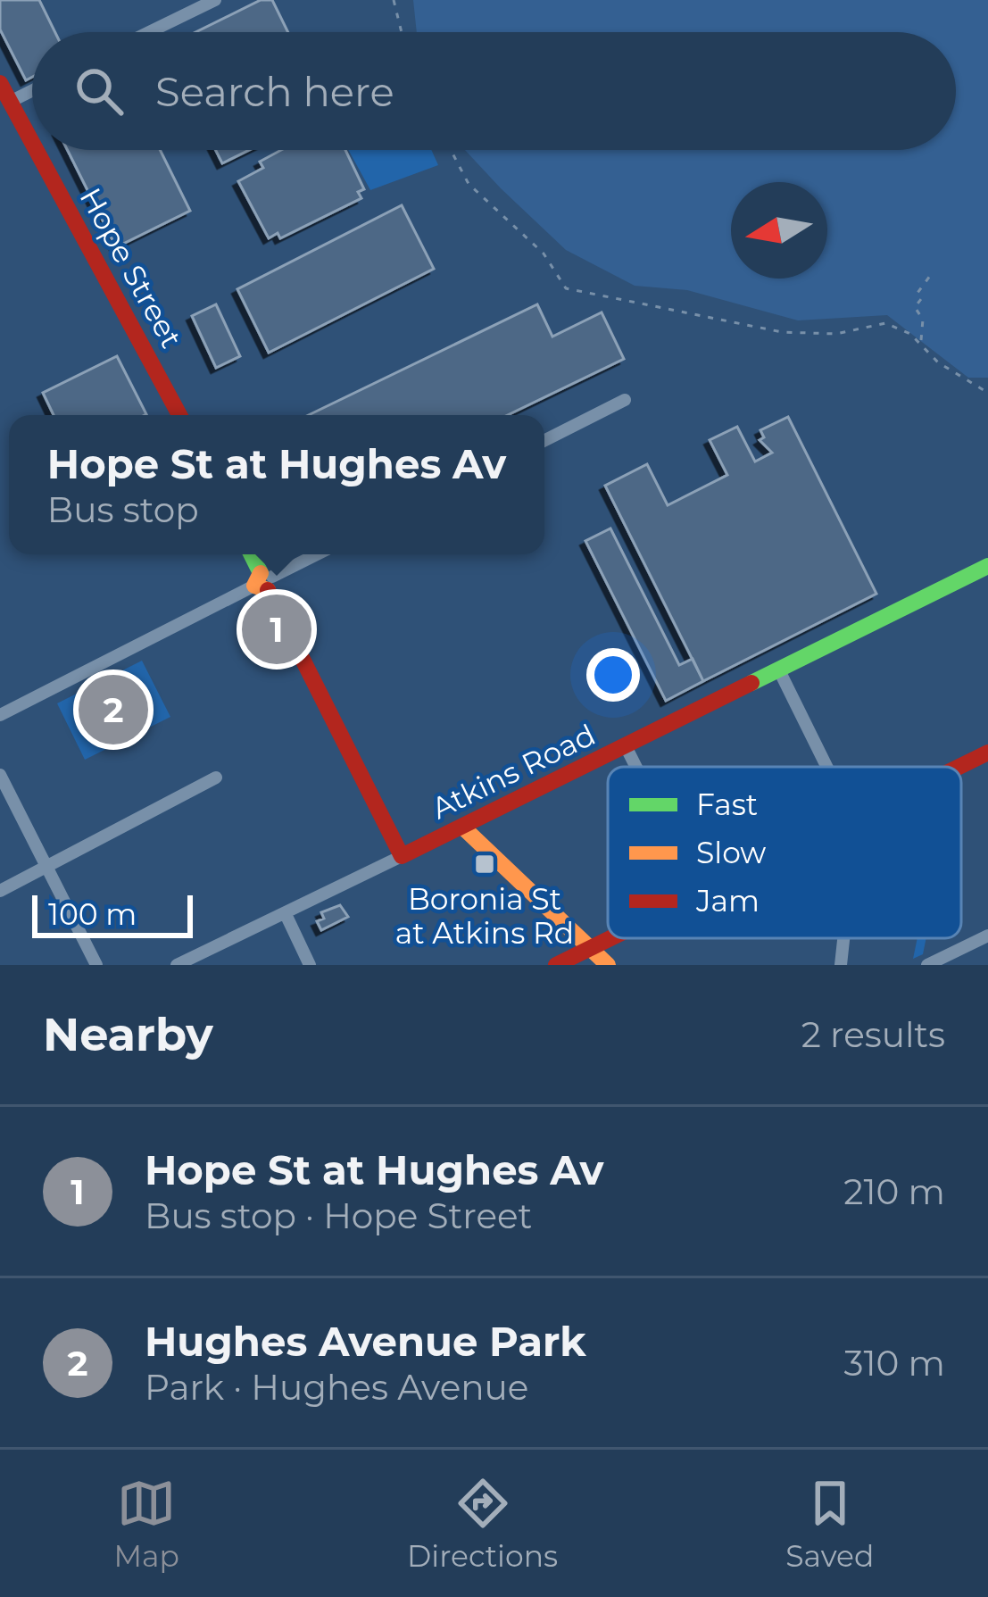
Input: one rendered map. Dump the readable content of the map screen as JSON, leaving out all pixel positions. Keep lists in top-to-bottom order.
{
  "streets": {
    "street": ["Hope Street", "Atkins Road"]
  },
  "places": {
    "transit": ["Boronia St at Atkins Rd"]
  },
  "legend": ["Fast", "Slow", "Jam"],
  "scale_bar": "100 m",
  "north": "left",
  "page": {
    "search": "Search here",
    "popup": ["Hope St at Hughes Av", "Bus stop"],
    "pins": ["1", "2"],
    "scale": "100 m",
    "heading": ["Nearby", "2 results"],
    "list": [
      {
        "mark": "1",
        "name": "Hope St at Hughes Av",
        "note": "Bus stop · Hope Street",
        "value": "210 m"
      },
      {
        "mark": "2",
        "name": "Hughes Avenue Park",
        "note": "Park · Hughes Avenue",
        "value": "310 m"
      }
    ],
    "nav": ["Map", "Directions", "Saved"]
  }
}
